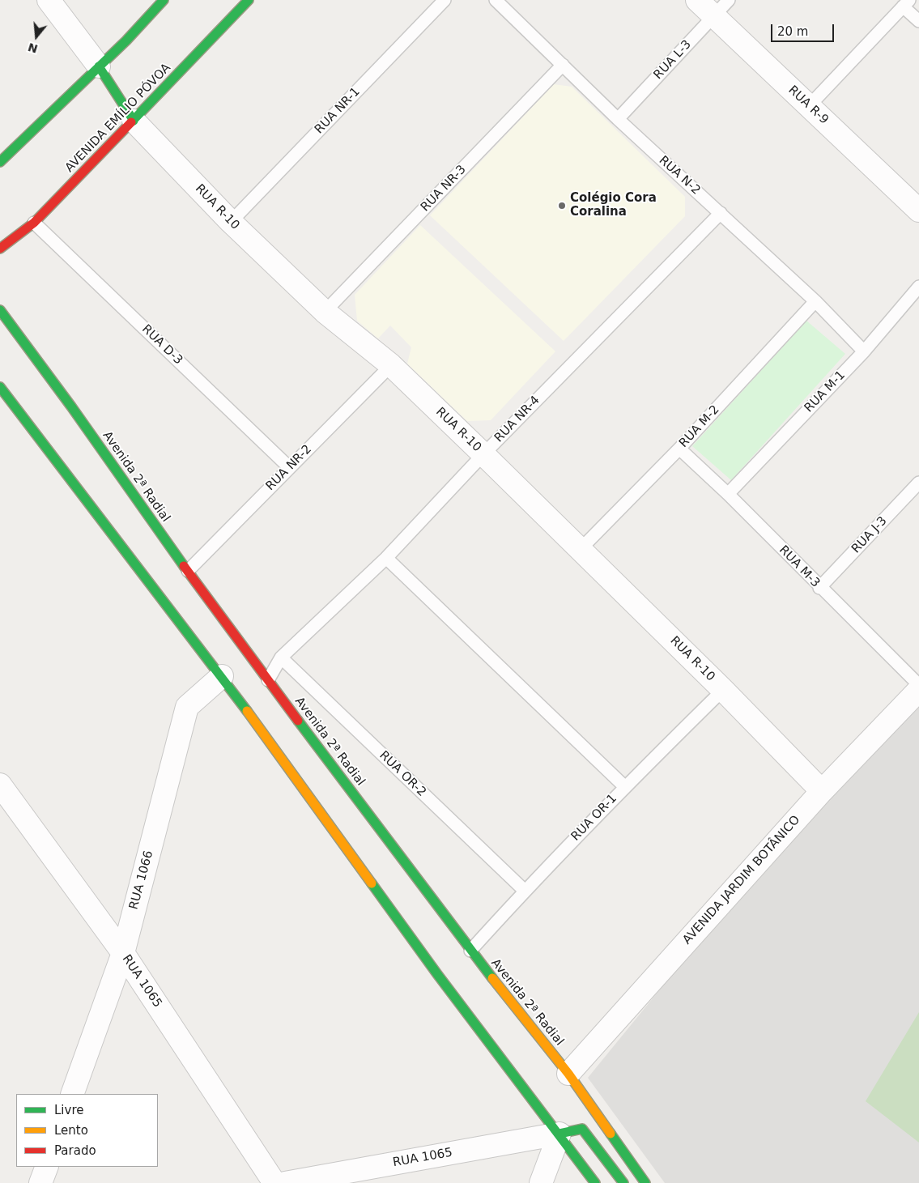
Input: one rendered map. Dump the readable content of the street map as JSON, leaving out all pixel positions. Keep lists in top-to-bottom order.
{
  "streets": {
    "main road": ["AVENIDA EMÍLIO PÓVOA", "RUA R-10", "Avenida 2ª Radial"],
    "street": [
      "RUA R-9",
      "RUA 1066",
      "AVENIDA JARDIM BOTÂNICO",
      "RUA 1065"
    ],
    "lane": [
      "RUA L-3",
      "RUA NR-1",
      "RUA N-2",
      "RUA NR-3",
      "RUA D-3",
      "RUA M-1",
      "RUA NR-4",
      "RUA M-2",
      "RUA NR-2",
      "RUA J-3",
      "RUA M-3",
      "RUA OR-2",
      "RUA OR-1"
    ]
  },
  "crossings": [
    ["RUA L-3", "RUA R-9"],
    ["RUA L-3", "RUA N-2"],
    ["RUA NR-1", "RUA R-10"],
    ["AVENIDA EMÍLIO PÓVOA", "RUA R-10"],
    ["AVENIDA EMÍLIO PÓVOA", "RUA D-3"],
    ["RUA N-2", "RUA NR-3"],
    ["RUA N-2", "RUA M-1"],
    ["RUA N-2", "RUA NR-4"],
    ["RUA N-2", "RUA M-2"],
    ["RUA NR-3", "RUA R-10"],
    ["RUA R-10", "RUA NR-4"],
    ["RUA R-10", "RUA M-2"],
    ["RUA R-10", "RUA NR-2"],
    ["RUA R-10", "RUA OR-1"],
    ["RUA R-10", "AVENIDA JARDIM BOTÂNICO"],
    ["RUA D-3", "RUA NR-2"],
    ["RUA M-1", "RUA M-3"],
    ["RUA NR-4", "Avenida 2ª Radial"],
    ["RUA NR-4", "RUA OR-2"],
    ["RUA M-2", "RUA M-3"],
    ["RUA NR-2", "Avenida 2ª Radial"],
    ["Avenida 2ª Radial", "RUA OR-1"],
    ["Avenida 2ª Radial", "AVENIDA JARDIM BOTÂNICO"],
    ["RUA J-3", "RUA M-3"],
    ["RUA OR-2", "RUA OR-1"],
    ["RUA 1066", "RUA 1065"]
  ],
  "places": ["Colégio Cora Coralina"],
  "legend": ["Livre", "Lento", "Parado"],
  "scale_bar": "20 m",
  "north": "bottom"
}
